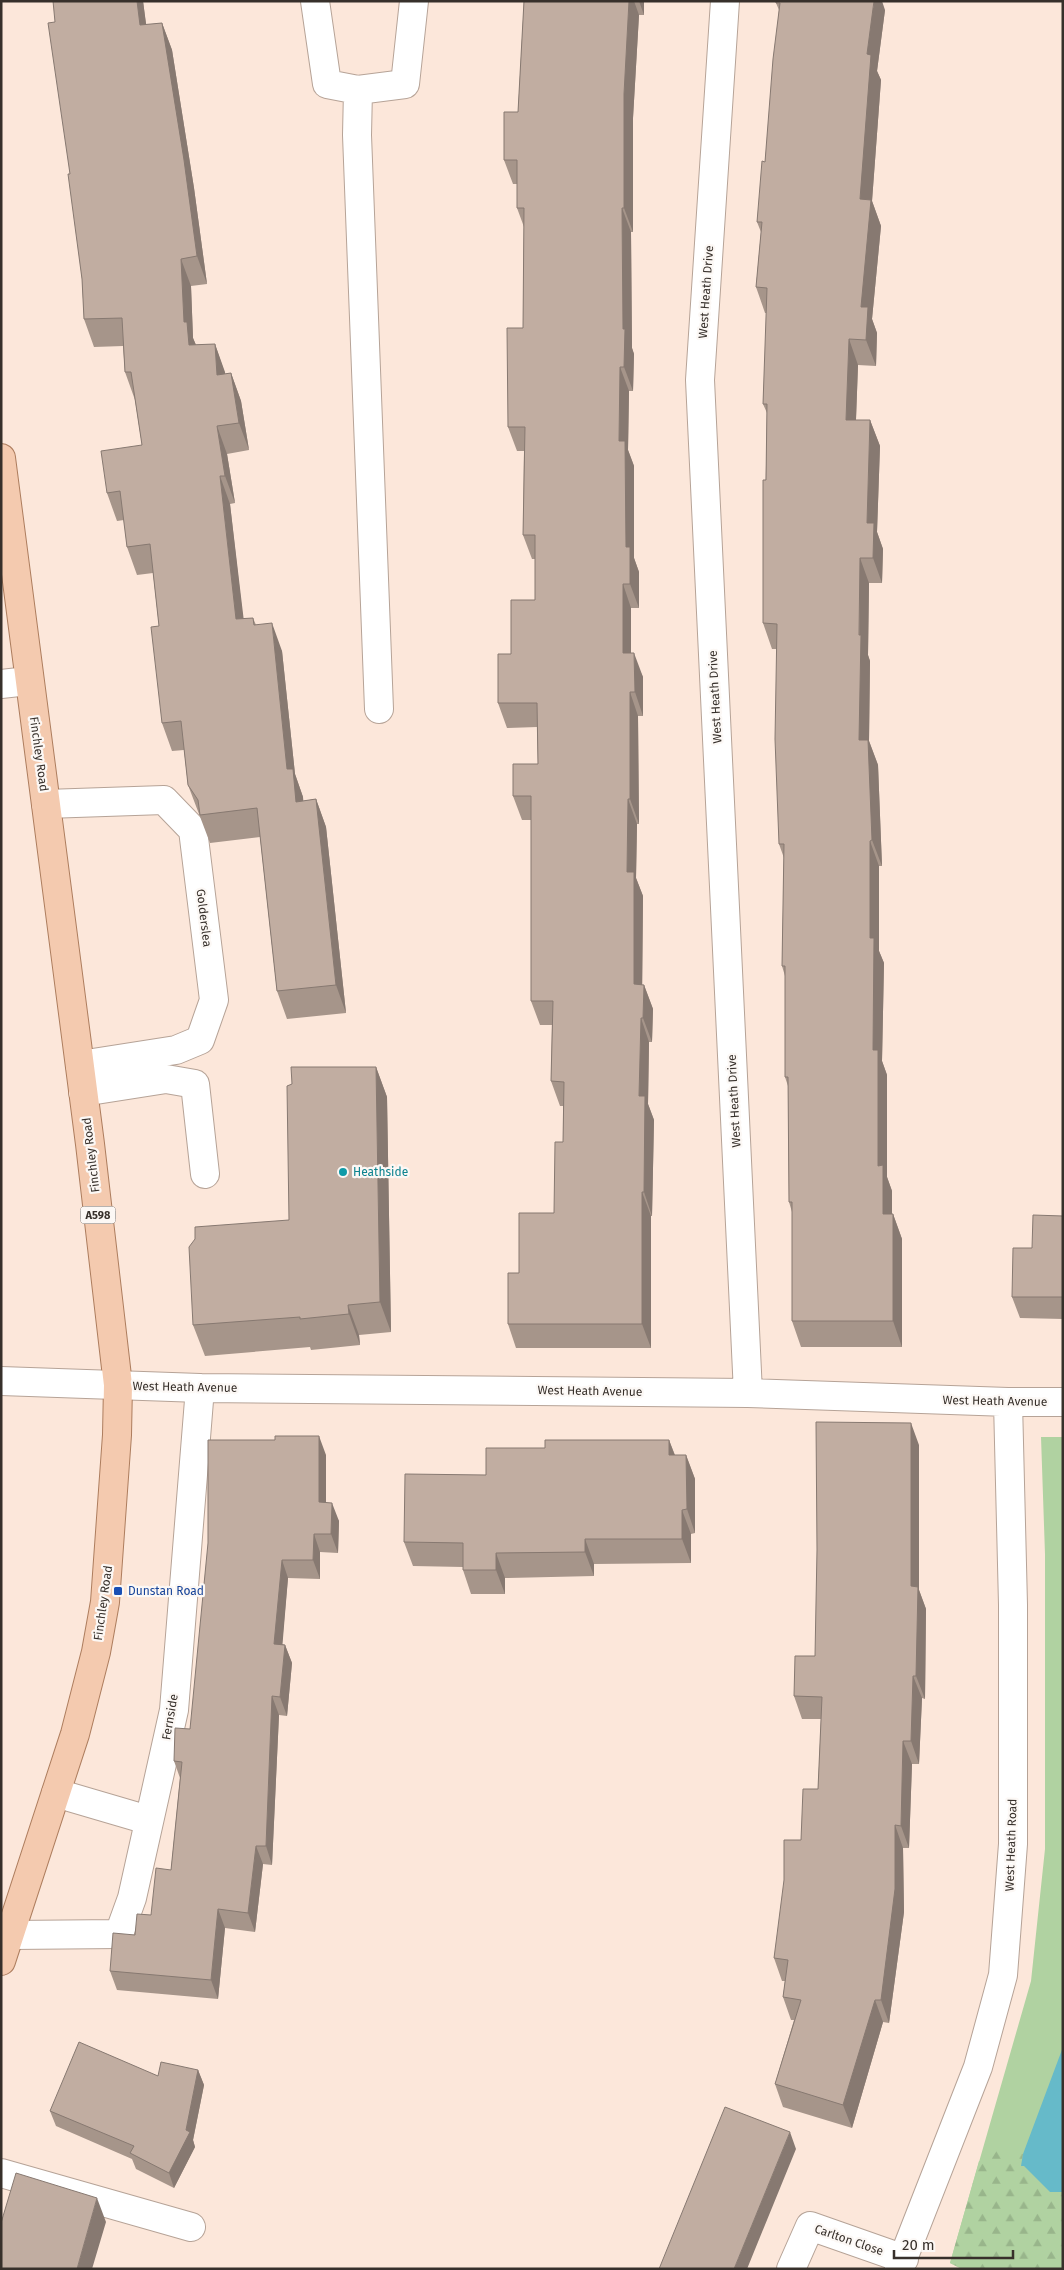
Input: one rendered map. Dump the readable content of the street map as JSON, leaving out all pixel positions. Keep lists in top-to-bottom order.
{
  "streets": {
    "main road": ["Finchley Road", "A598"],
    "street": [
      "West Heath Drive",
      "Golderslea",
      "West Heath Avenue",
      "Fernside",
      "West Heath Road",
      "Carlton Close"
    ]
  },
  "crossings": [
    ["West Heath Drive", "West Heath Avenue"],
    ["Finchley Road", "Golderslea"],
    ["Finchley Road", "West Heath Avenue"],
    ["Finchley Road", "Fernside"],
    ["West Heath Avenue", "Fernside"],
    ["West Heath Avenue", "West Heath Road"],
    ["West Heath Road", "Carlton Close"]
  ],
  "places": {
    "other": ["Heathside"],
    "transit": ["Dunstan Road"]
  },
  "scale_bar": "20 m"
}
